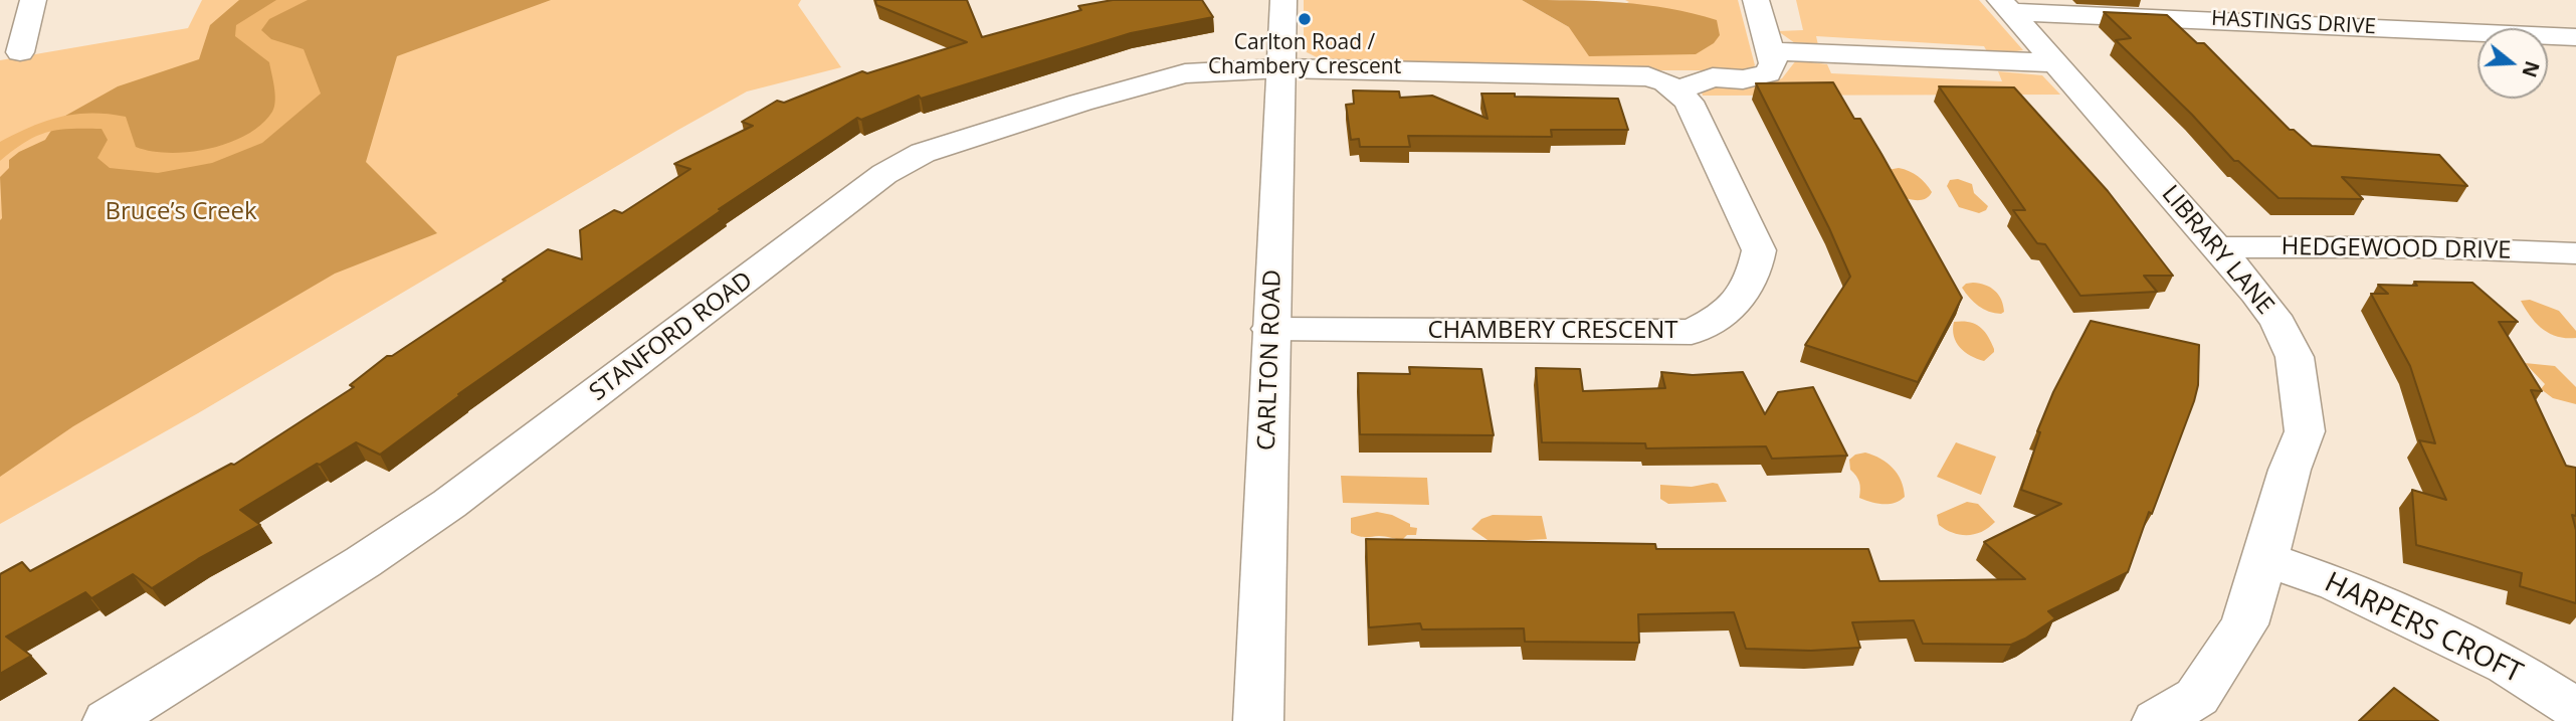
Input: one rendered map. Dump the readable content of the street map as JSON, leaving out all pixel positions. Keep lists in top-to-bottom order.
{
  "streets": {
    "street": [
      "HASTINGS DRIVE",
      "HEDGEWOOD DRIVE",
      "LIBRARY LANE",
      "CHAMBERY CRESCENT",
      "STANFORD ROAD",
      "CARLTON ROAD",
      "HARPERS CROFT"
    ]
  },
  "crossings": [
    ["HASTINGS DRIVE", "LIBRARY LANE"],
    ["HEDGEWOOD DRIVE", "LIBRARY LANE"],
    ["LIBRARY LANE", "HARPERS CROFT"],
    ["CHAMBERY CRESCENT", "STANFORD ROAD"],
    ["CHAMBERY CRESCENT", "CARLTON ROAD"],
    ["STANFORD ROAD", "CARLTON ROAD"]
  ],
  "parks": ["Bruce’s Creek"],
  "places": ["Carlton Road / Chambery Crescent"],
  "north": "right"
}
